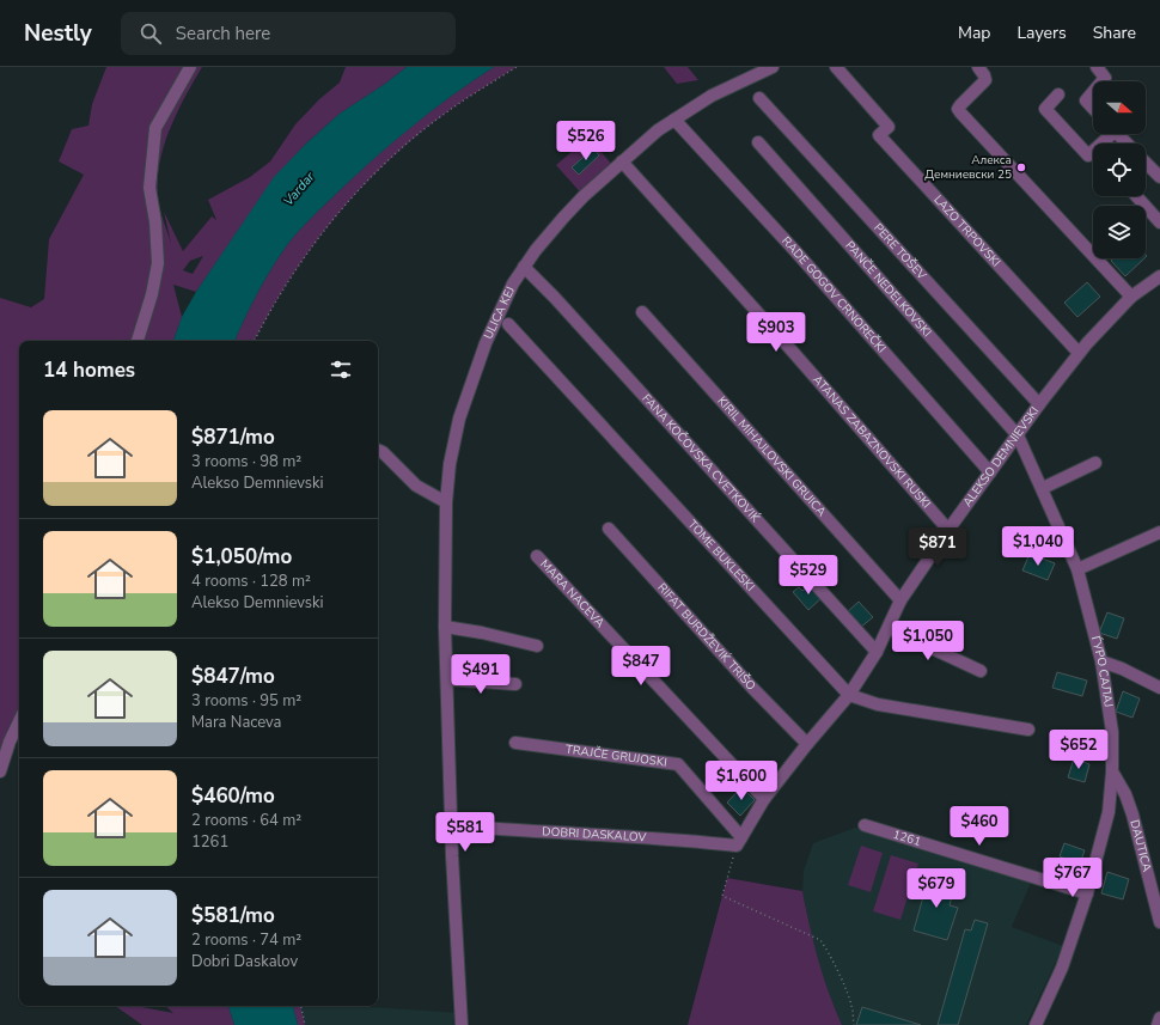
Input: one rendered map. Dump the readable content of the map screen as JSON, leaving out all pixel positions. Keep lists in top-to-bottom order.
{
  "streets": {
    "street": [
      "LAZO TRPOVSKI",
      "PERE TOŠEV",
      "PANČE NEDELKOVSKI",
      "RADE GOGOV CRNOREČKI",
      "ULICA KEJ",
      "ATANAS ZABAZNOVSKI RUSKI",
      "KIRIL MIHAJLOVSKI GRUICA",
      "ALEKSO DEMNIEVSKI",
      "FANA KOČOVSKA CVETKOVIḰ",
      "TOME BUKLESKI",
      "MARA NACEVA",
      "RIFAT BURDŽEVIḰ TRIŠO",
      "ЃУРО САЛАЈ",
      "TRAJČE GRUJOSKI",
      "DOBRI DASKALOV",
      "1261",
      "DAUTICA"
    ]
  },
  "crossings": [
    ["LAZO TRPOVSKI", "ALEKSO DEMNIEVSKI"],
    ["PERE TOŠEV", "ALEKSO DEMNIEVSKI"],
    ["PANČE NEDELKOVSKI", "ALEKSO DEMNIEVSKI"],
    ["PANČE NEDELKOVSKI", "ЃУРО САЛАЈ"],
    ["RADE GOGOV CRNOREČKI", "ULICA KEJ"],
    ["RADE GOGOV CRNOREČKI", "ALEKSO DEMNIEVSKI"],
    ["ULICA KEJ", "ATANAS ZABAZNOVSKI RUSKI"],
    ["ULICA KEJ", "FANA KOČOVSKA CVETKOVIḰ"],
    ["ULICA KEJ", "DOBRI DASKALOV"],
    ["ATANAS ZABAZNOVSKI RUSKI", "ALEKSO DEMNIEVSKI"],
    ["KIRIL MIHAJLOVSKI GRUICA", "ALEKSO DEMNIEVSKI"],
    ["ALEKSO DEMNIEVSKI", "FANA KOČOVSKA CVETKOVIḰ"],
    ["ALEKSO DEMNIEVSKI", "TOME BUKLESKI"],
    ["ALEKSO DEMNIEVSKI", "MARA NACEVA"],
    ["ALEKSO DEMNIEVSKI", "RIFAT BURDŽEVIḰ TRIŠO"],
    ["ALEKSO DEMNIEVSKI", "ЃУРО САЛАЈ"],
    ["ALEKSO DEMNIEVSKI", "TRAJČE GRUJOSKI"],
    ["ALEKSO DEMNIEVSKI", "DOBRI DASKALOV"],
    ["ЃУРО САЛАЈ", "1261"],
    ["ЃУРО САЛАЈ", "DAUTICA"],
    ["TRAJČE GRUJOSKI", "DOBRI DASKALOV"]
  ],
  "water": ["Vardar"],
  "places": ["Алекса Демниевски 25"],
  "north": "right",
  "page": {
    "header": "Nestly",
    "search": "Search here",
    "nav": ["Map", "Layers", "Share"],
    "price": [
      "$526",
      "$903",
      "$1,040",
      "$871",
      "$529",
      "$1,050",
      "$847",
      "$491",
      "$652",
      "$1,600",
      "$460",
      "$581",
      "$767",
      "$679"
    ],
    "heading": "14 homes",
    "list": [
      {
        "name": "$871/mo",
        "note": "3 rooms · 98 m² · Alekso Demnievski"
      },
      {
        "name": "$1,050/mo",
        "note": "4 rooms · 128 m² · Alekso Demnievski"
      },
      {
        "name": "$847/mo",
        "note": "3 rooms · 95 m² · Mara Naceva"
      },
      {
        "name": "$460/mo",
        "note": "2 rooms · 64 m² · 1261"
      },
      {
        "name": "$581/mo",
        "note": "2 rooms · 74 m² · Dobri Daskalov"
      }
    ]
  }
}
